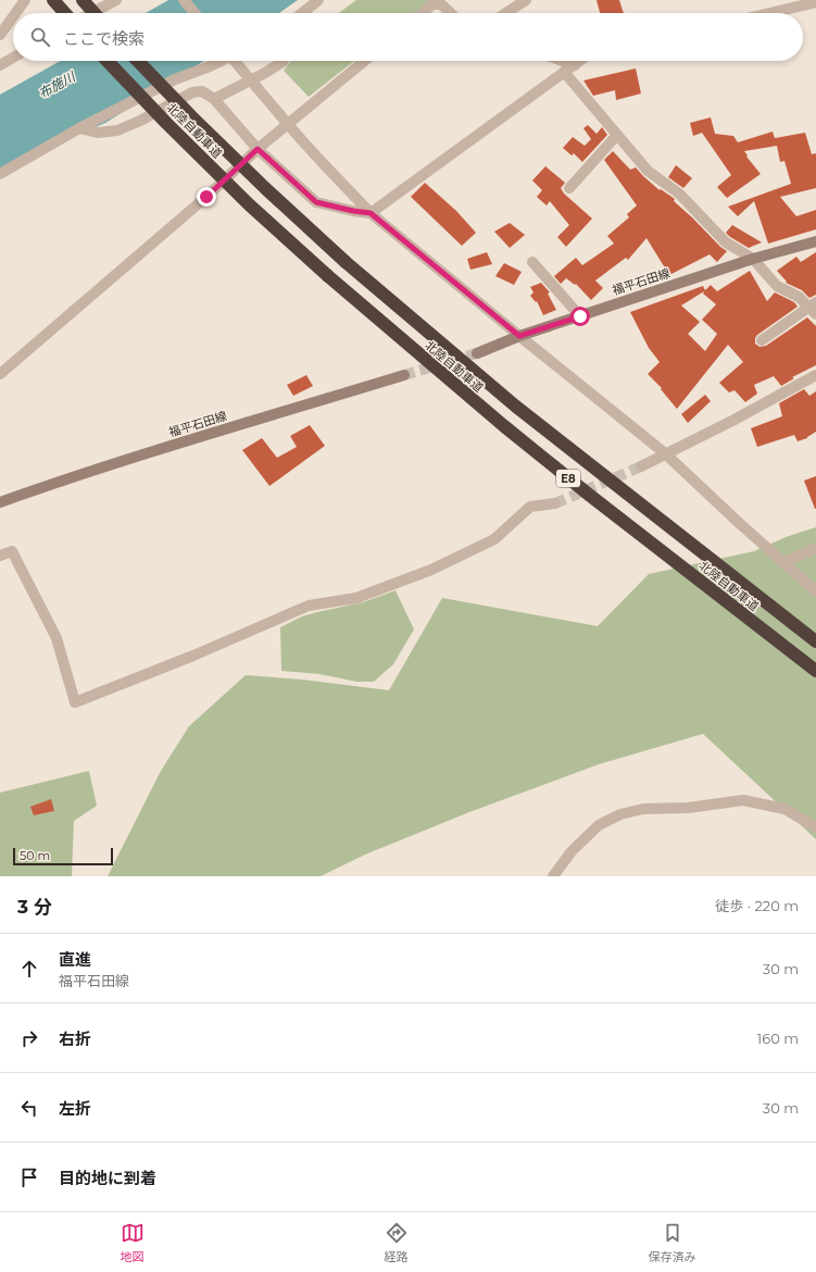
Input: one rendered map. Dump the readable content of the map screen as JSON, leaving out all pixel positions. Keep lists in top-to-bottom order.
{
  "streets": {
    "highway": ["北陸自動車道", "E8"],
    "main road": ["福平石田線"]
  },
  "water": ["布施川"],
  "scale_bar": "50 m",
  "page": {
    "search": "ここで検索",
    "scale": "50 m",
    "heading": ["3 分", "徒歩 · 220 m"],
    "list": [
      ["直進", "福平石田線", "30 m"],
      ["右折", "160 m"],
      ["左折", "30 m"],
      "目的地に到着"
    ],
    "nav": ["地図", "経路", "保存済み"]
  }
}
